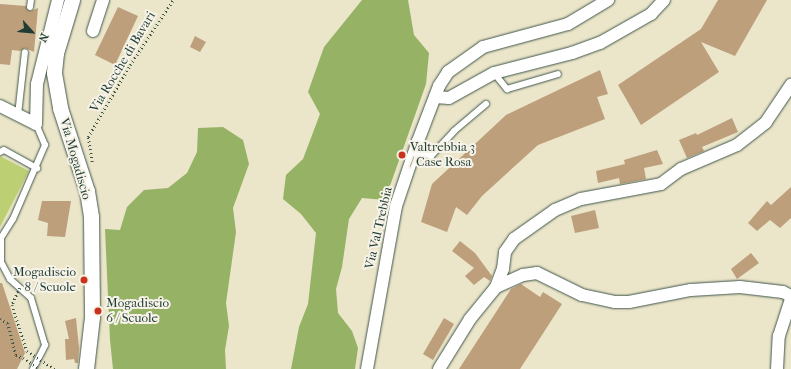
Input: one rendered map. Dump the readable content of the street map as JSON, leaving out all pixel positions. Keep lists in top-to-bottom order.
{
  "streets": {
    "street": ["Via Mogadiscio", "Via Val Trebbia"],
    "path": ["Via Rocche di Bavari"]
  },
  "places": ["Valtrebbia 3 / Case Rosa", "Mogadiscio 8 / Scuole", "Mogadiscio 6 / Scuole"],
  "north": "bottom right"
}
